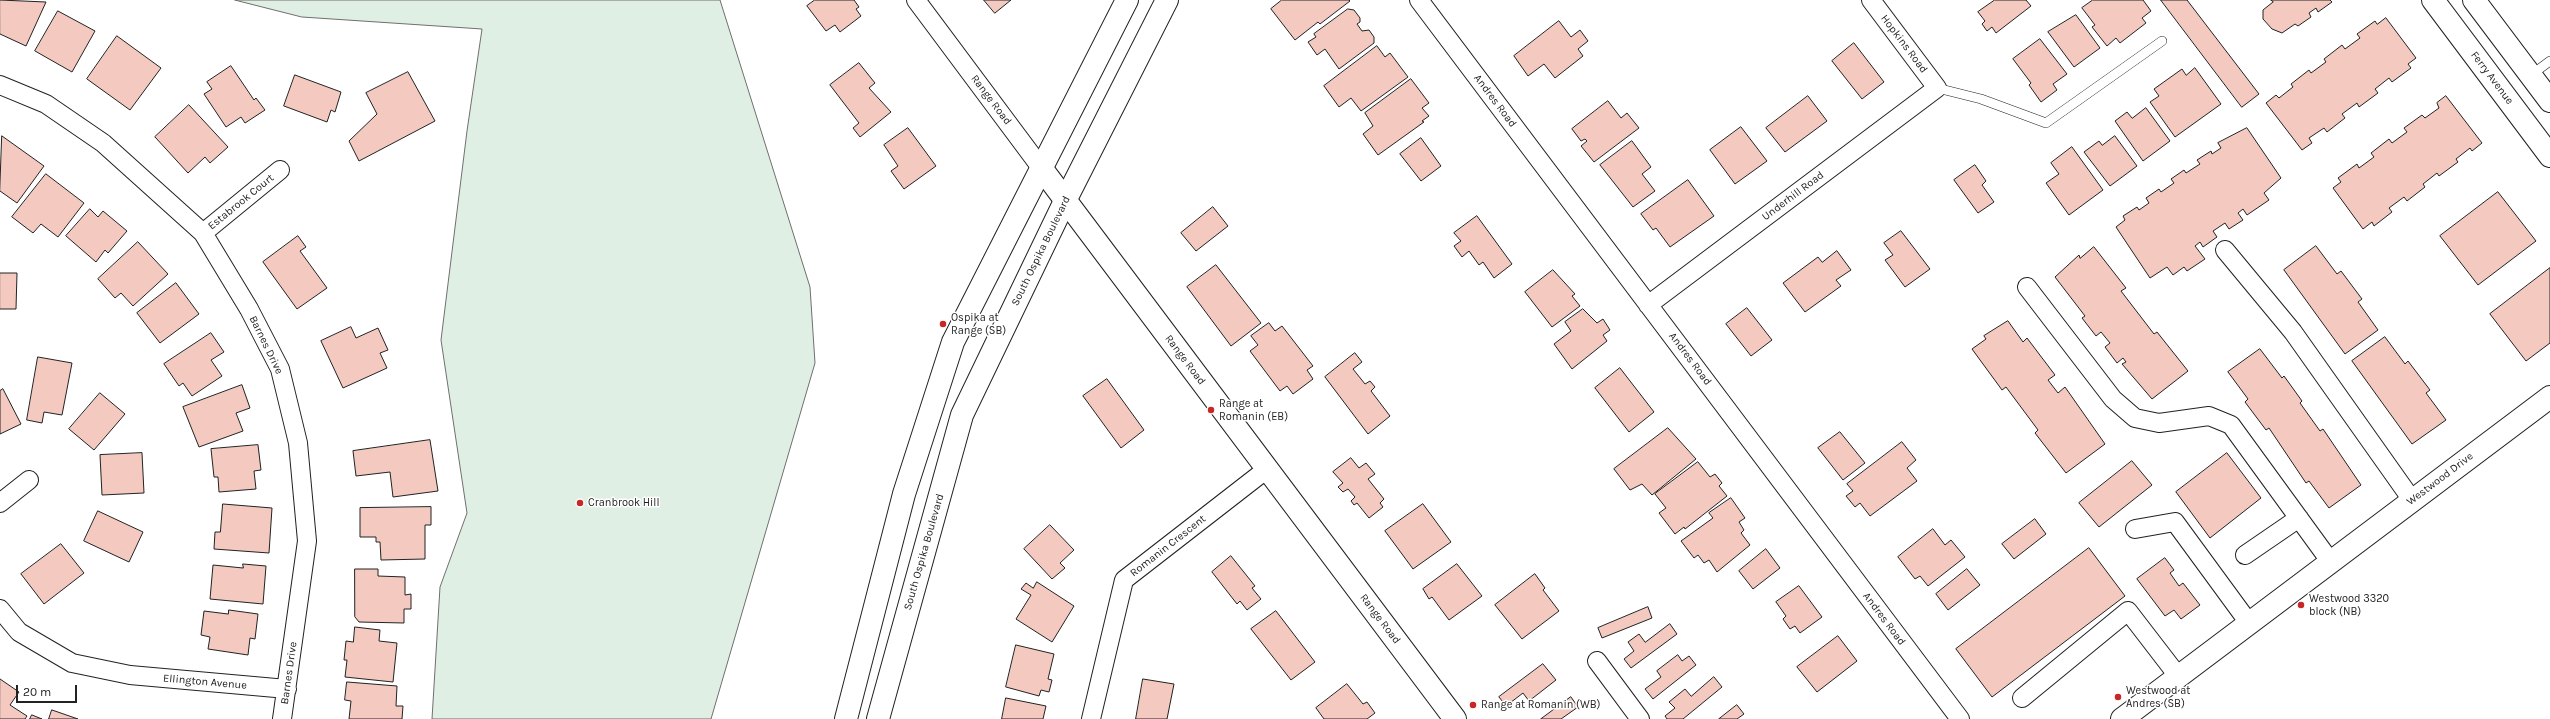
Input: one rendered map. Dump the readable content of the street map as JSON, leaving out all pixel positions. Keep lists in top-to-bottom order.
{
  "streets": {
    "main road": [
      "Ferry Avenue",
      "Range Road",
      "South Ospika Boulevard",
      "Westwood Drive"
    ],
    "street": [
      "Hopkins Road",
      "Andres Road",
      "Underhill Road",
      "Estabrook Court",
      "Barnes Drive",
      "Romanin Crescent",
      "Ellington Avenue"
    ]
  },
  "crossings": [
    ["Hopkins Road", "Underhill Road"],
    ["Range Road", "South Ospika Boulevard"],
    ["Range Road", "Romanin Crescent"],
    ["Andres Road", "Underhill Road"],
    ["Estabrook Court", "Barnes Drive"],
    ["Barnes Drive", "Ellington Avenue"]
  ],
  "places": [
    "Ospika at Range (SB)",
    "Range at Romanin (EB)",
    "Cranbrook Hill",
    "Westwood 3320 block (NB)",
    "Westwood at Andres (SB)",
    "Range at Romanin (WB)"
  ],
  "scale_bar": "20 m"
}
